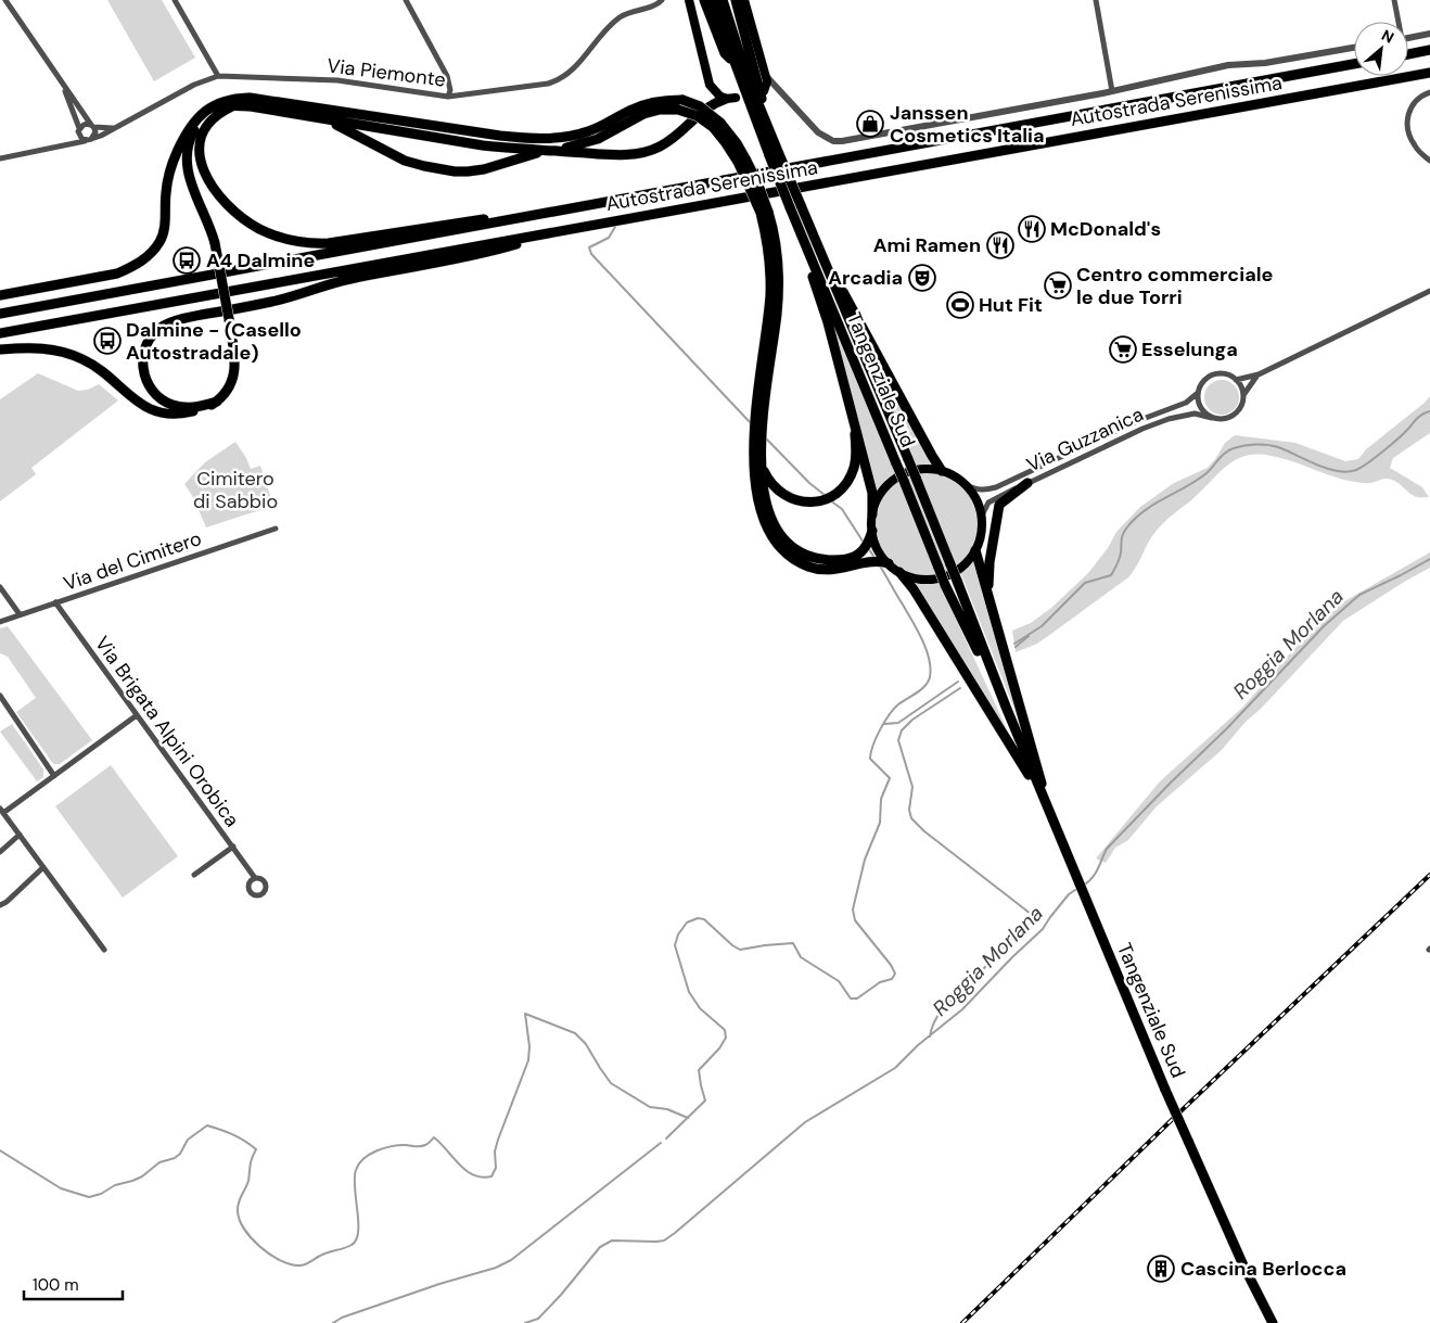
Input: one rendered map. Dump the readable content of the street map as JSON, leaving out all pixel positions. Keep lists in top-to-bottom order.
{
  "streets": {
    "highway": ["Autostrada Serenissima", "Tangenziale Sud"],
    "street": [
      "Via Piemonte",
      "Via Guzzanica",
      "Via del Cimitero",
      "Via Brigata Alpini Orobica"
    ]
  },
  "crossings": [
    ["Via del Cimitero", "Via Brigata Alpini Orobica"]
  ],
  "water": ["Roggia Morlana"],
  "parks": ["Cimitero di Sabbio"],
  "places": {
    "shop": ["Janssen Cosmetics Italia"],
    "restaurant": ["McDonald's", "Ami Ramen"],
    "bus stop": ["A4 Dalmine", "Dalmine - (Casello Autostradale)"],
    "theatre": ["Arcadia"],
    "supermarket": ["Centro commerciale le due Torri", "Esselunga"],
    "sports": ["Hut Fit"],
    "building": ["Cascina Berlocca"]
  },
  "scale_bar": "100 m",
  "north": "top right"
}
